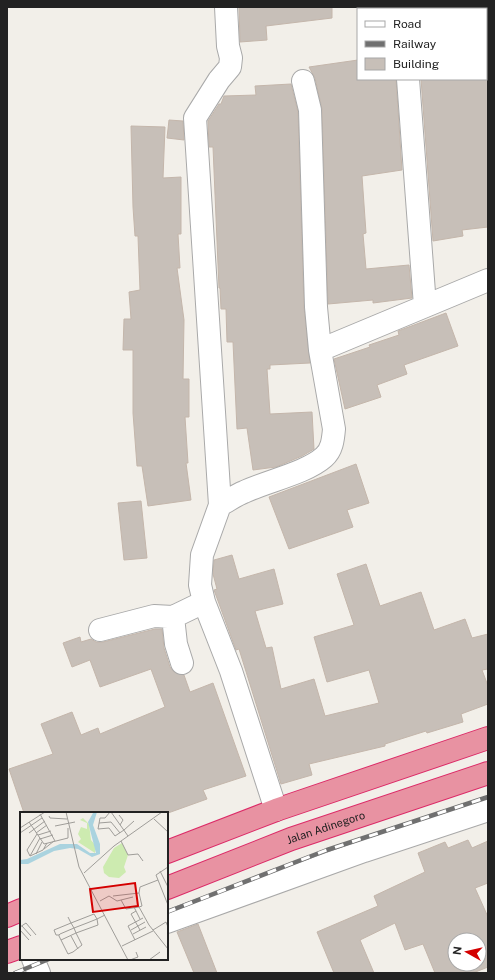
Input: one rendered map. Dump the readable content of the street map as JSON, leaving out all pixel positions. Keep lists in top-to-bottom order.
{
  "streets": {
    "highway": ["Jalan Adinegoro"]
  },
  "legend": ["Road", "Railway", "Building"],
  "north": "left"
}
